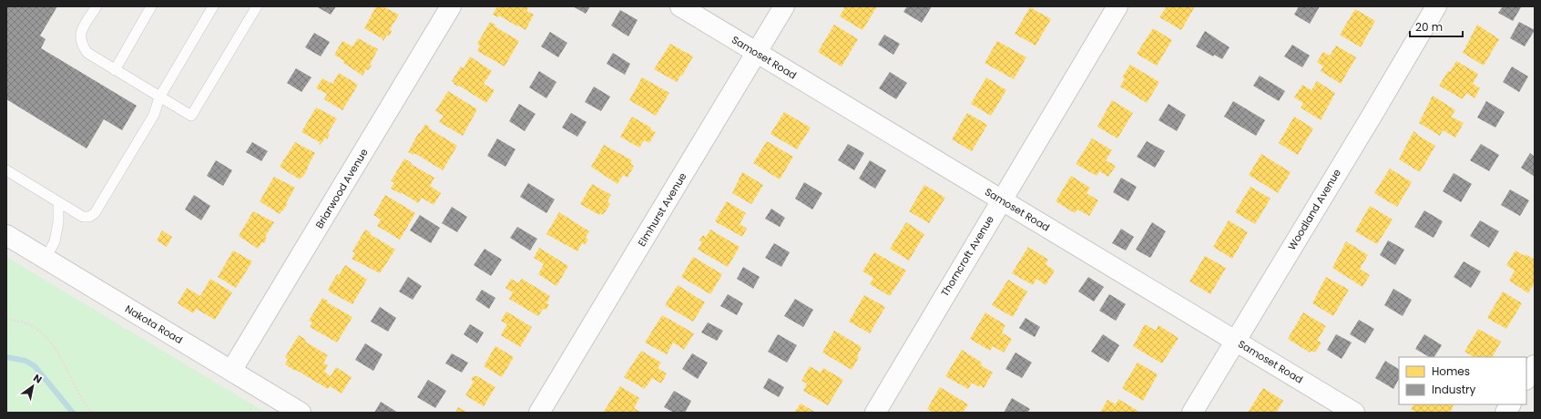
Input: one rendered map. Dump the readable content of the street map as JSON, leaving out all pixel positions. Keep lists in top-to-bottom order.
{
  "streets": {
    "street": [
      "Samoset Road",
      "Briarwood Avenue",
      "Elmhurst Avenue",
      "Woodland Avenue",
      "Thorncroft Avenue",
      "Nakota Road"
    ]
  },
  "crossings": [
    ["Samoset Road", "Elmhurst Avenue"],
    ["Samoset Road", "Woodland Avenue"],
    ["Samoset Road", "Thorncroft Avenue"],
    ["Briarwood Avenue", "Nakota Road"]
  ],
  "legend": ["Homes", "Industry"],
  "scale_bar": "20 m",
  "north": "top right"
}
